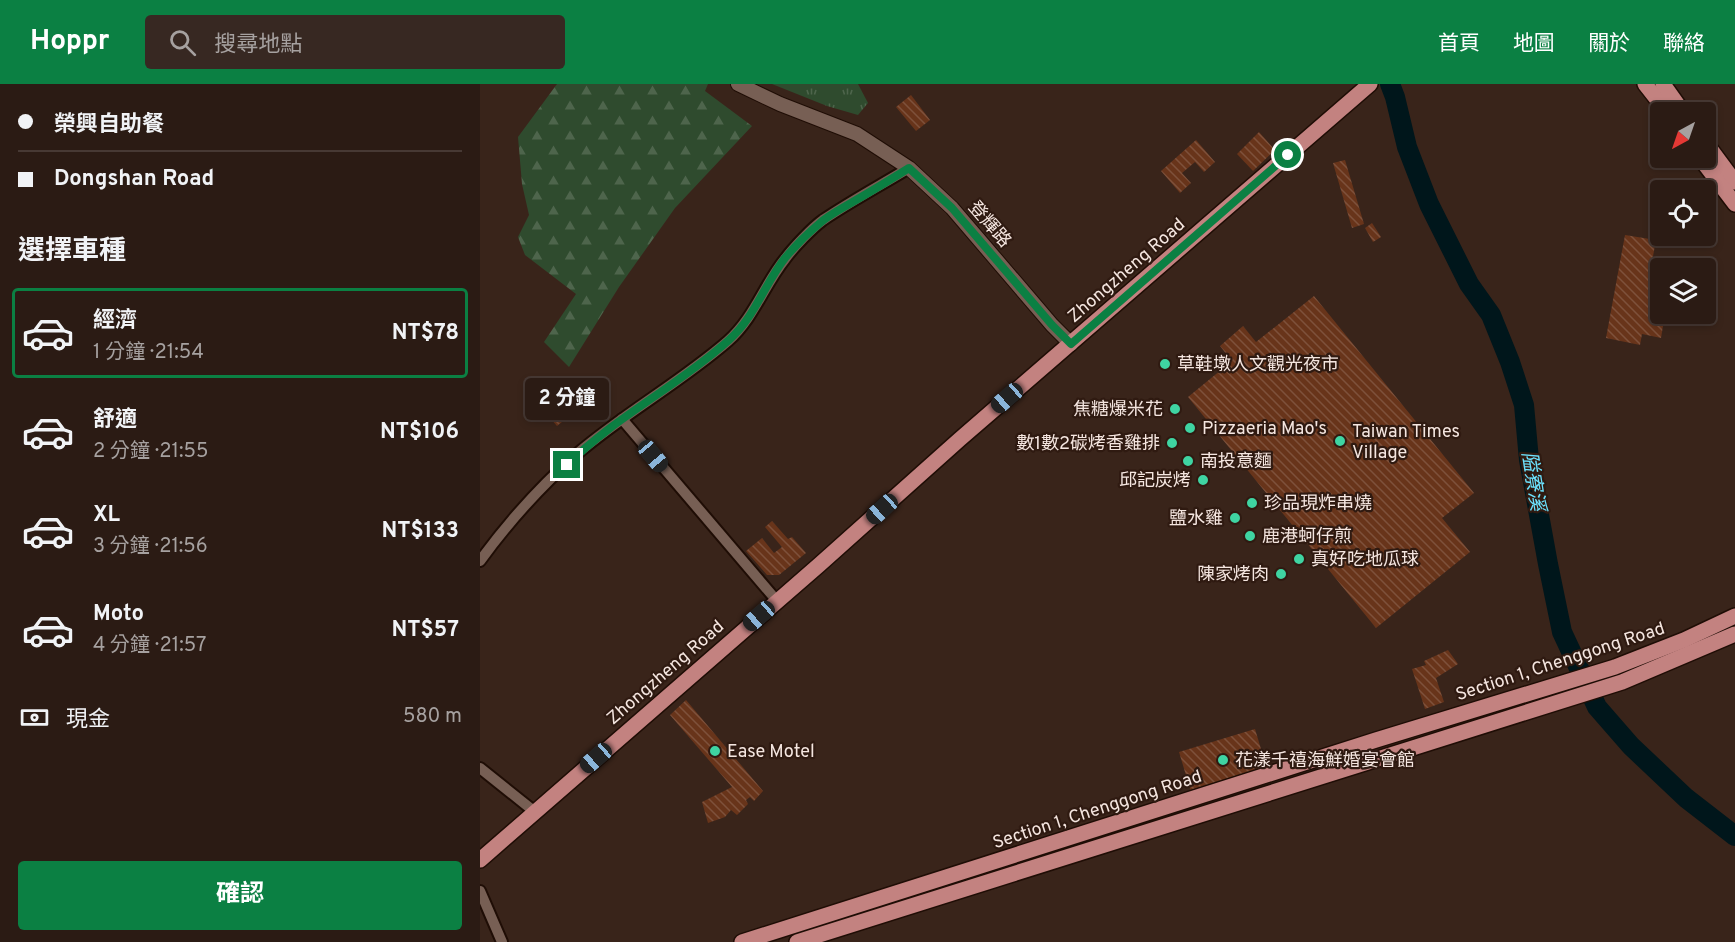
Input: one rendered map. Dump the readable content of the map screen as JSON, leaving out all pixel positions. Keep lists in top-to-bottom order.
{
  "streets": {
    "main road": ["Zhongzheng Road", "Section 1, Chenggong Road"],
    "street": ["登輝路"]
  },
  "crossings": [
    ["登輝路", "Zhongzheng Road"]
  ],
  "water": ["隘寮溪"],
  "places": [
    "草鞋墩人文觀光夜市",
    "焦糖爆米花",
    "Pizzaeria Mao's",
    "Taiwan Times Village",
    "數1數2碳烤香雞排",
    "南投意麵",
    "邱記炭烤",
    "珍品現炸串燒",
    "鹽水雞",
    "鹿港蚵仔煎",
    "真好吃地瓜球",
    "陳家烤肉",
    "Ease Motel",
    "花漾千禧海鮮婚宴會館"
  ],
  "north": "bottom left",
  "page": {
    "header": "Hoppr",
    "search": "搜尋地點",
    "nav": [
      "首頁",
      "地圖",
      "關於",
      "聯絡"
    ],
    "banner": ["榮興自助餐", "Dongshan Road"],
    "heading": "選擇車種",
    "list": [
      {
        "name": "經濟",
        "note": "1 分鐘 · 21:54",
        "value": "NT$78"
      },
      {
        "name": "舒適",
        "note": "2 分鐘 · 21:55",
        "value": "NT$106"
      },
      {
        "name": "XL",
        "note": "3 分鐘 · 21:56",
        "value": "NT$133"
      },
      {
        "name": "Moto",
        "note": "4 分鐘 · 21:57",
        "value": "NT$57"
      }
    ],
    "bubble": "2 分鐘",
    "pay": ["現金", "580 m"],
    "buttons": "確認"
  }
}
